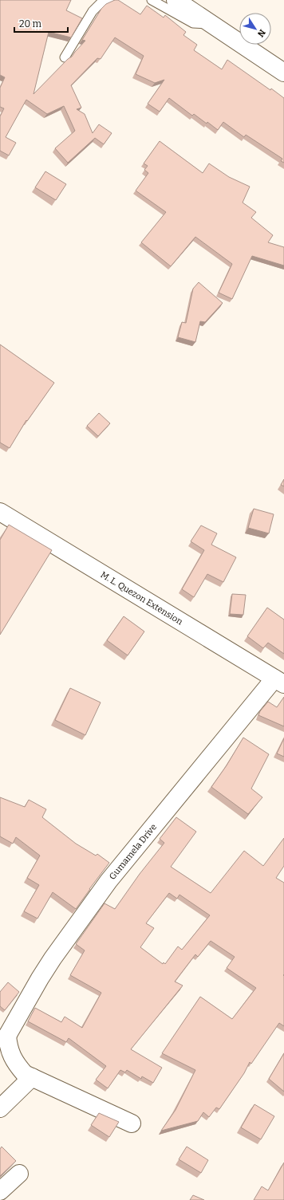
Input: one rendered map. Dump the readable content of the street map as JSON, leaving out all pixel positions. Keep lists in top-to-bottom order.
{
  "streets": {
    "street": ["M. L. Quezon Extension", "Gumamela Drive"]
  },
  "crossings": [
    ["M. L. Quezon Extension", "Gumamela Drive"]
  ],
  "scale_bar": "20 m",
  "north": "bottom right"
}
